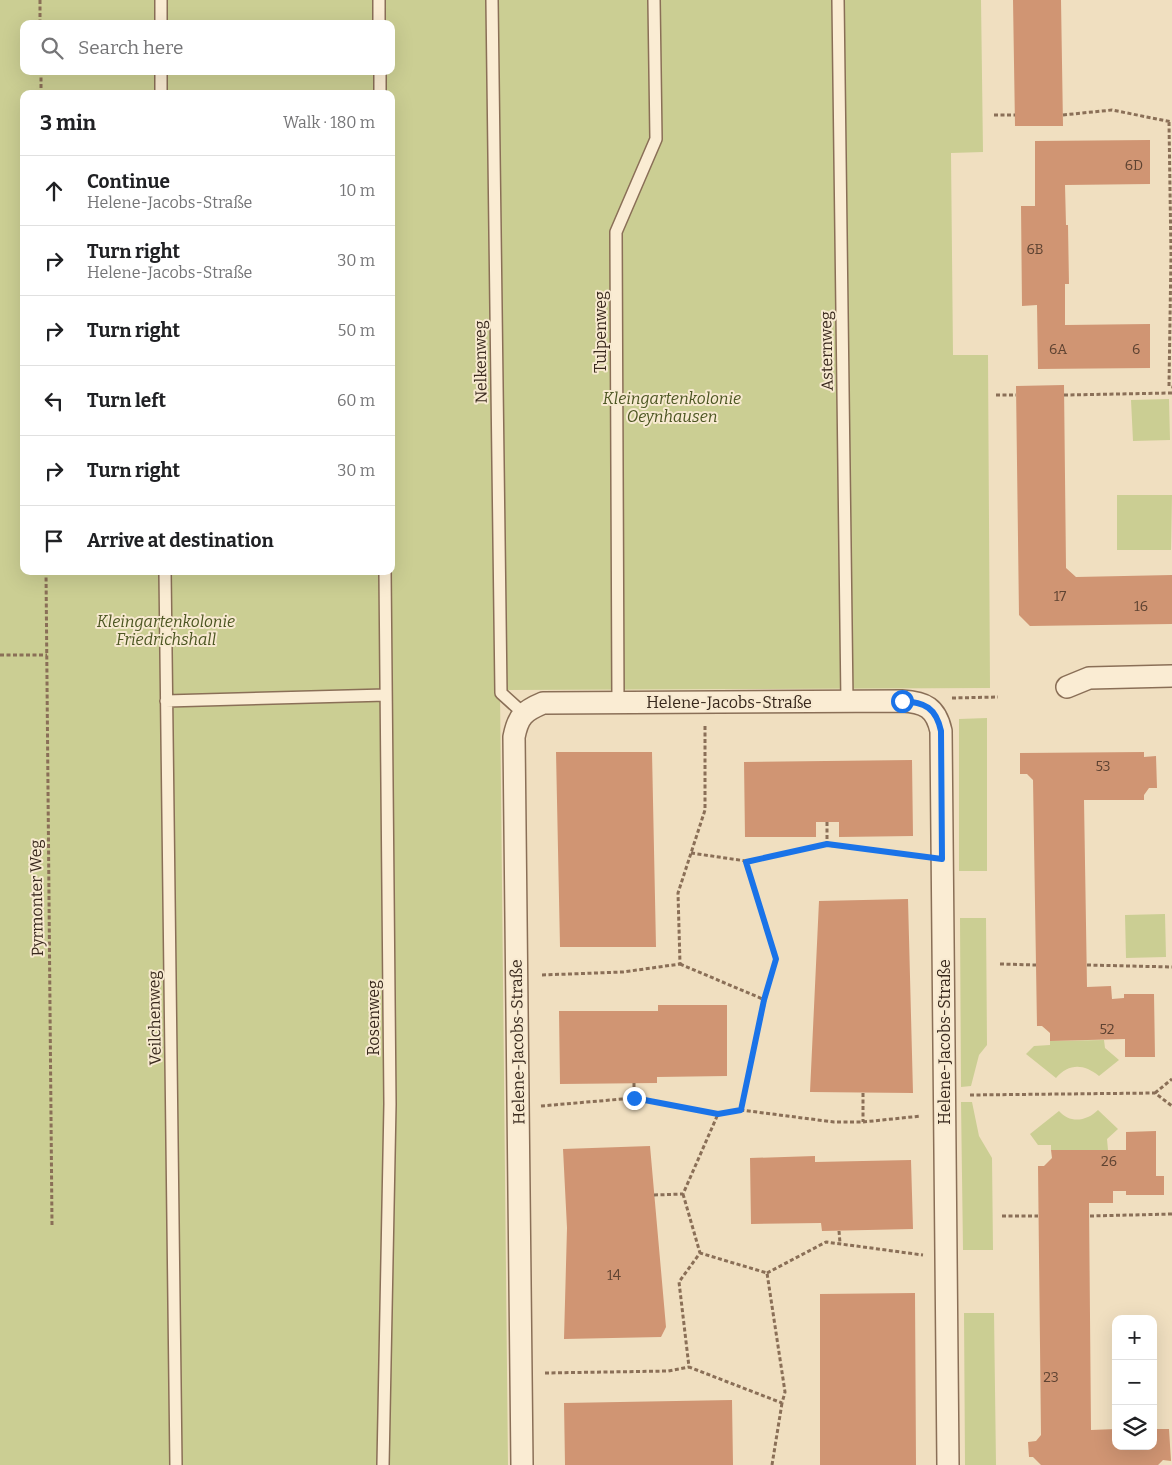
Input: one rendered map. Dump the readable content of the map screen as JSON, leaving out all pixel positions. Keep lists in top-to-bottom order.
{
  "streets": {
    "street": ["Helene-Jacobs-Straße"],
    "lane": [
      "Tulpenweg",
      "Asternweg",
      "Nelkenweg",
      "Veilchenweg",
      "Rosenweg"
    ],
    "path": ["Pyrmonter Weg"]
  },
  "crossings": [
    ["Tulpenweg", "Helene-Jacobs-Straße"],
    ["Asternweg", "Helene-Jacobs-Straße"],
    ["Nelkenweg", "Helene-Jacobs-Straße"]
  ],
  "parks": ["Kleingartenkolonie Oeynhausen", "Kleingartenkolonie Friedrichshall"],
  "house_numbers": [
    "6D",
    "6B",
    "6A",
    "6",
    "17",
    "16",
    "53",
    "52",
    "26",
    "14",
    "23"
  ],
  "page": {
    "search": "Search here",
    "heading": ["3 min", "Walk · 180 m"],
    "list": [
      ["Continue", "Helene-Jacobs-Straße", "10 m"],
      ["Turn right", "Helene-Jacobs-Straße", "30 m"],
      ["Turn right", "50 m"],
      ["Turn left", "60 m"],
      ["Turn right", "30 m"],
      "Arrive at destination"
    ],
    "map_buttons": ["+", "−"]
  }
}
